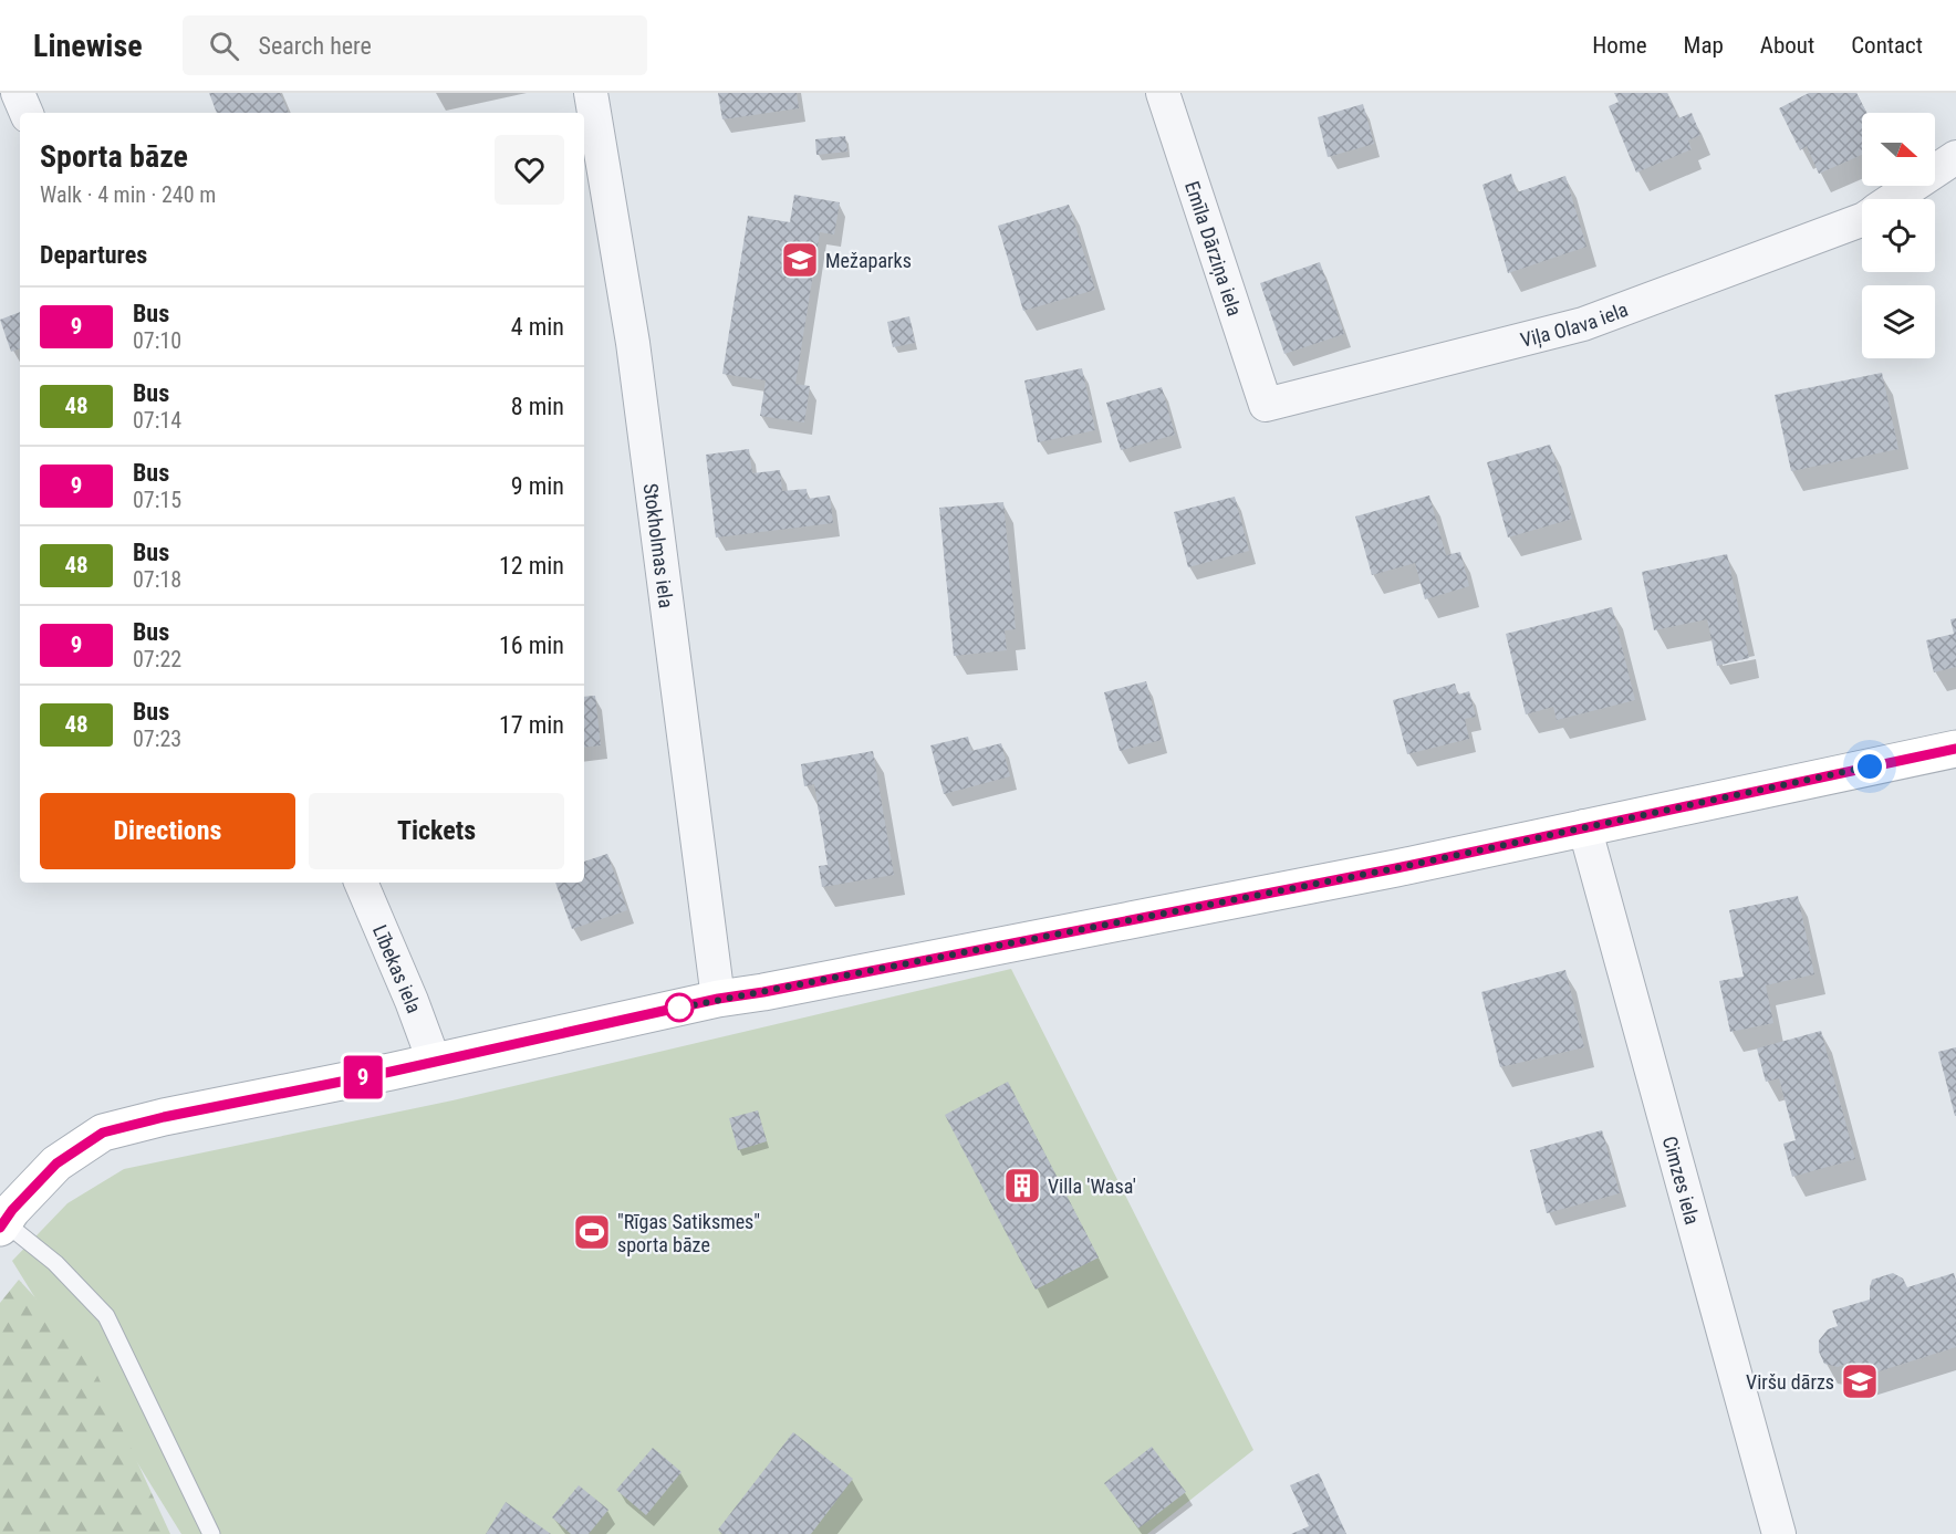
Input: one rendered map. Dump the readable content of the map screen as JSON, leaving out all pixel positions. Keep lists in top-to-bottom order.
{
  "streets": {
    "street": [
      "Emīla Dārziņa iela",
      "Viļa Olava iela",
      "Stokholmas iela",
      "Lībekas iela",
      "Cimzes iela"
    ]
  },
  "crossings": [
    ["Emīla Dārziņa iela", "Viļa Olava iela"]
  ],
  "places": {
    "school or university": ["Mežaparks", "Viršu dārzs"],
    "building": ["Villa 'Wasa'"],
    "sports": ["\"Rīgas Satiksmes\" sporta bāze"]
  },
  "lines": ["bus line 9"],
  "north": "right",
  "page": {
    "header": "Linewise",
    "search": "Search here",
    "nav": [
      "Home",
      "Map",
      "About",
      "Contact"
    ],
    "on_map": "9",
    "heading": [
      ["Sporta bāze", "Walk · 4 min · 240 m"],
      "Departures"
    ],
    "list": [
      {
        "mark": "9",
        "name": "Bus",
        "note": "07:10",
        "value": "4 min"
      },
      {
        "mark": "48",
        "name": "Bus",
        "note": "07:14",
        "value": "8 min"
      },
      {
        "mark": "9",
        "name": "Bus",
        "note": "07:15",
        "value": "9 min"
      },
      {
        "mark": "48",
        "name": "Bus",
        "note": "07:18",
        "value": "12 min"
      },
      {
        "mark": "9",
        "name": "Bus",
        "note": "07:22",
        "value": "16 min"
      },
      {
        "mark": "48",
        "name": "Bus",
        "note": "07:23",
        "value": "17 min"
      }
    ],
    "buttons": ["Directions", "Tickets"]
  }
}
